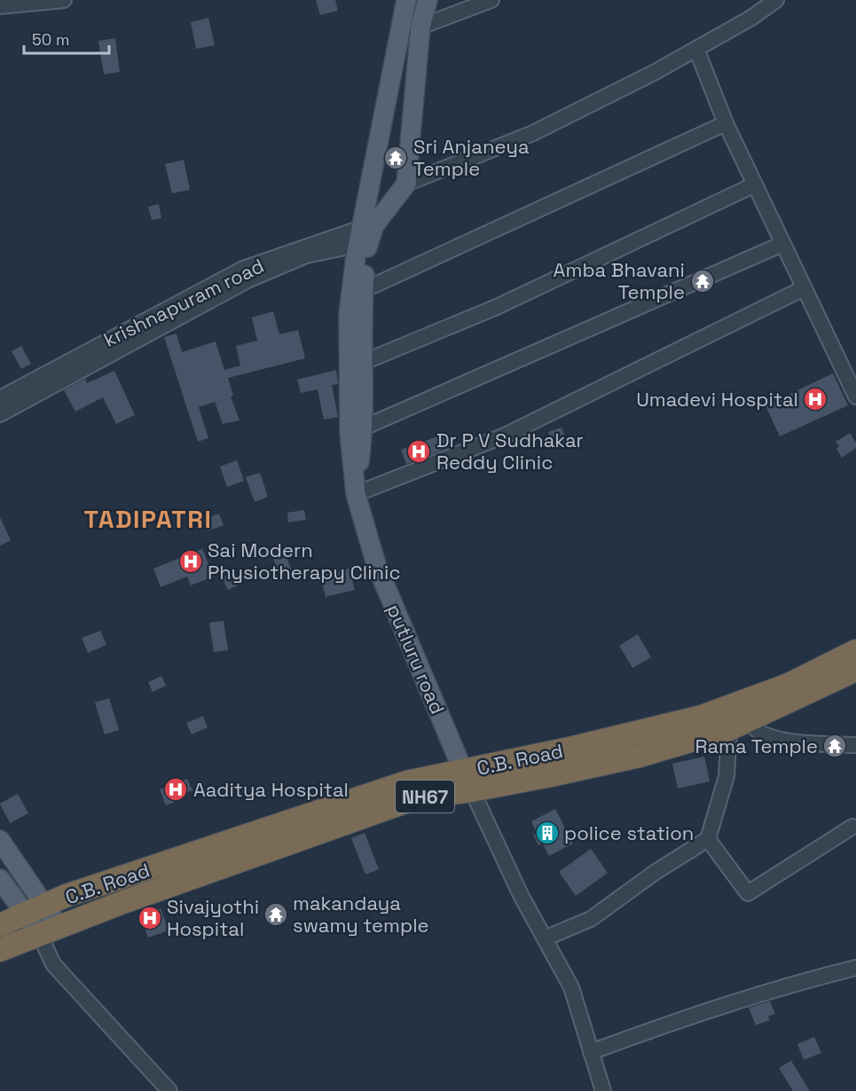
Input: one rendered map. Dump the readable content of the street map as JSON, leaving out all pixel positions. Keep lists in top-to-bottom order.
{
  "streets": {
    "highway": ["C.B. Road", "NH67"],
    "main road": ["putluru road"],
    "street": ["krishnapuram road"]
  },
  "crossings": [
    ["putluru road", "C.B. Road"],
    ["putluru road", "NH67"],
    ["C.B. Road", "NH67"]
  ],
  "districts": ["TADIPATRI"],
  "places": {
    "temple": [
      "Sri Anjaneya Temple",
      "Amba Bhavani Temple",
      "Rama Temple",
      "makandaya swamy temple"
    ],
    "hospital": [
      "Umadevi Hospital",
      "Dr P V Sudhakar Reddy Clinic",
      "Sai Modern Physiotherapy Clinic",
      "Aaditya Hospital",
      "Sivajyothi Hospital"
    ],
    "building": ["police station"]
  },
  "scale_bar": "50 m"
}
